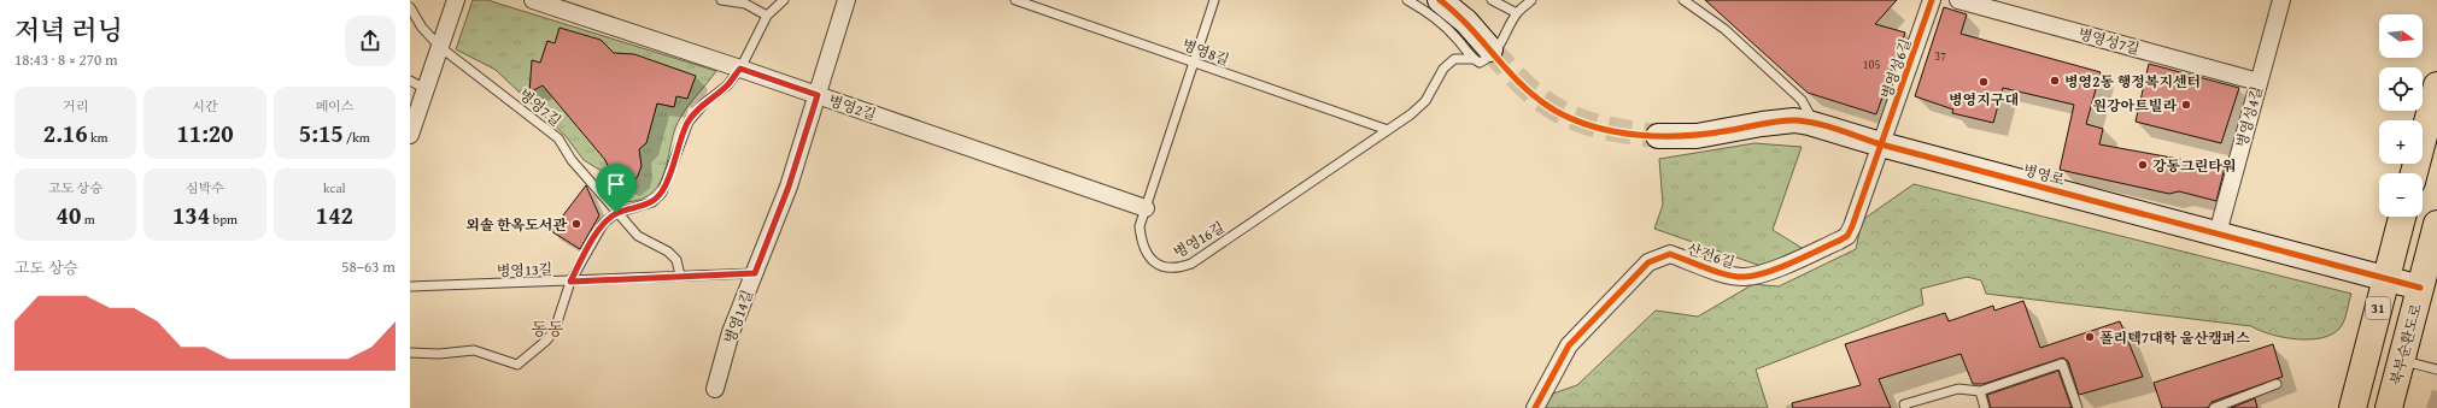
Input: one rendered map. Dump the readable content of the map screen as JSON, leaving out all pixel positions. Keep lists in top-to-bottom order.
{
  "streets": {
    "main road": ["31", "북부순환도로"],
    "street": [
      "병영성7길",
      "병영성6길",
      "병영2길",
      "병영성4길",
      "병영로",
      "산전6길",
      "병영14길"
    ],
    "lane": [
      "병영8길",
      "병영7길",
      "병영16길",
      "병영13길"
    ]
  },
  "crossings": [
    ["병영성7길", "병영성4길"],
    ["병영8길", "병영16길"],
    ["병영성6길", "병영로"],
    ["병영성6길", "산전6길"],
    ["병영7길", "병영13길"],
    ["병영2길", "병영16길"],
    ["병영2길", "병영14길"],
    ["병영성4길", "병영로"],
    ["병영로", "산전6길"],
    ["병영로", "31"],
    ["병영로", "북부순환도로"],
    ["병영13길", "병영14길"]
  ],
  "districts": ["동동"],
  "places": [
    "병영2동 행정복지센터",
    "병영지구대",
    "원강아트빌라",
    "강동그린타워",
    "외솔 한옥도서관",
    "폴리텍7대학 울산캠퍼스"
  ],
  "house_numbers": ["37", "105"],
  "north": "right",
  "page": {
    "heading": ["저녁 러닝", "18:43 · 8 × 270 m"],
    "map_buttons": ["+", "−"],
    "stats": [
      ["거리", "2.16 km"],
      ["시간", "11:20"],
      ["페이스", "5:15 /km"],
      ["고도 상승", "40 m"],
      ["심박수", "134 bpm"],
      ["kcal", "142"]
    ],
    "chart": ["고도 상승", "58–63 m"]
  }
}
